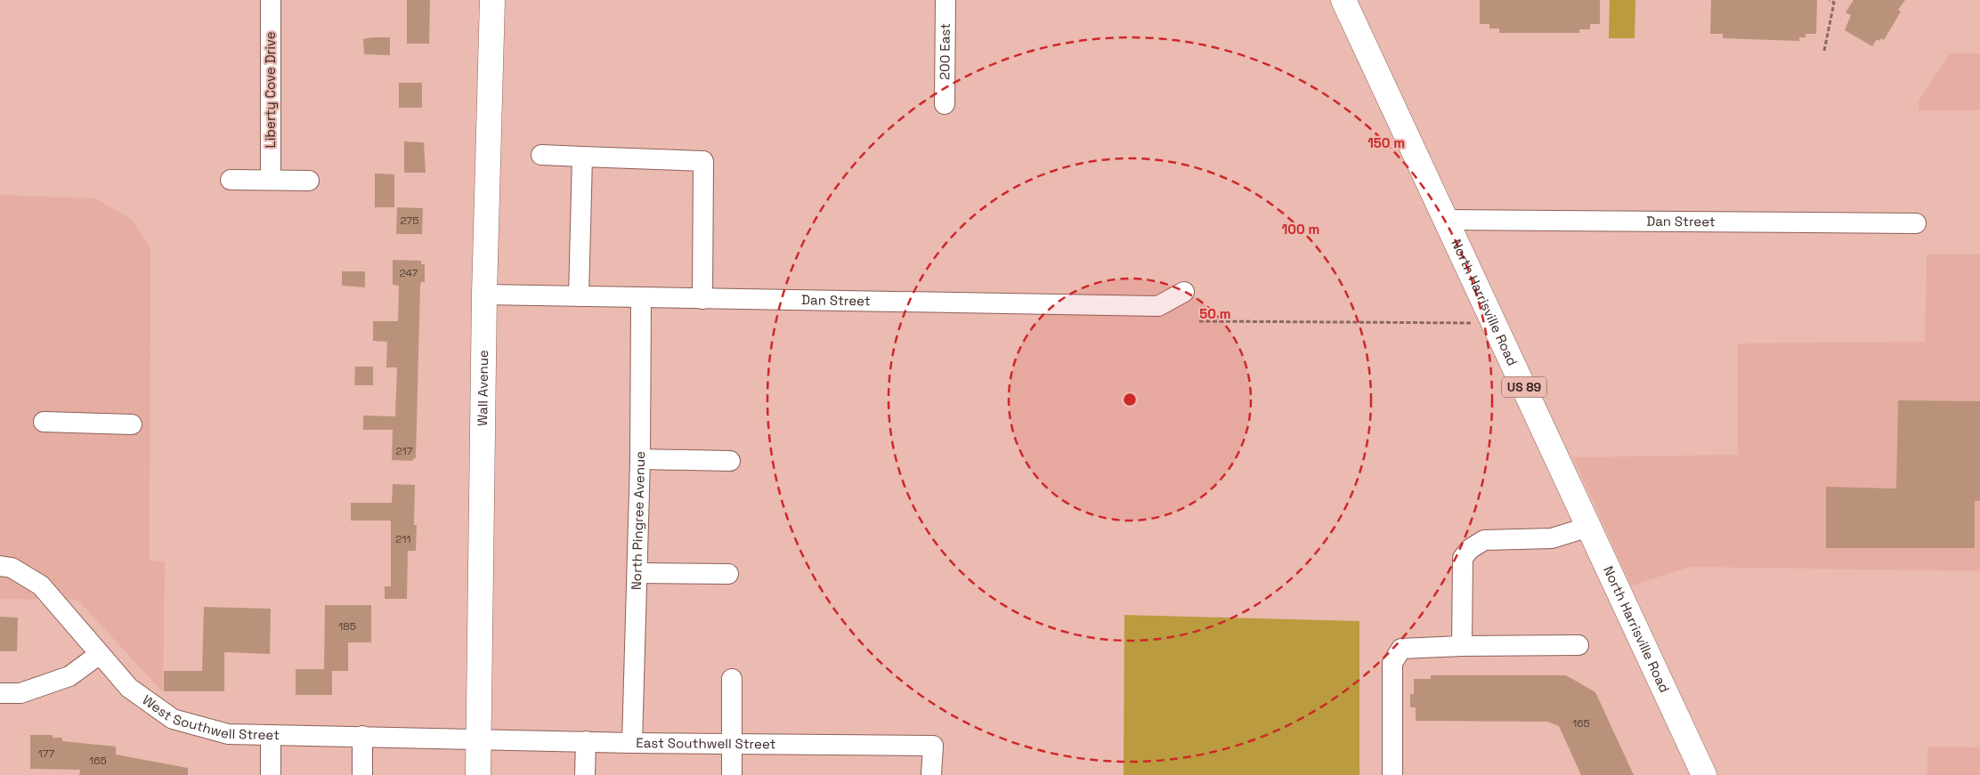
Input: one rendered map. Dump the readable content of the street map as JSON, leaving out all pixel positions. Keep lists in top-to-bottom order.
{
  "streets": {
    "main road": ["North Harrisville Road", "Wall Avenue", "US 89"],
    "street": [
      "200 East",
      "Liberty Cove Drive",
      "Dan Street",
      "North Pingree Avenue",
      "West Southwell Street",
      "East Southwell Street"
    ]
  },
  "crossings": [
    ["Dan Street", "North Harrisville Road"],
    ["Dan Street", "Wall Avenue"],
    ["Dan Street", "North Pingree Avenue"],
    ["Wall Avenue", "West Southwell Street"],
    ["Wall Avenue", "East Southwell Street"],
    ["North Pingree Avenue", "East Southwell Street"],
    ["West Southwell Street", "East Southwell Street"]
  ],
  "house_numbers": [
    "275",
    "247",
    "217",
    "211",
    "185",
    "165",
    "177",
    "165"
  ],
  "rings": ["150 m", "100 m", "50 m"]
}
